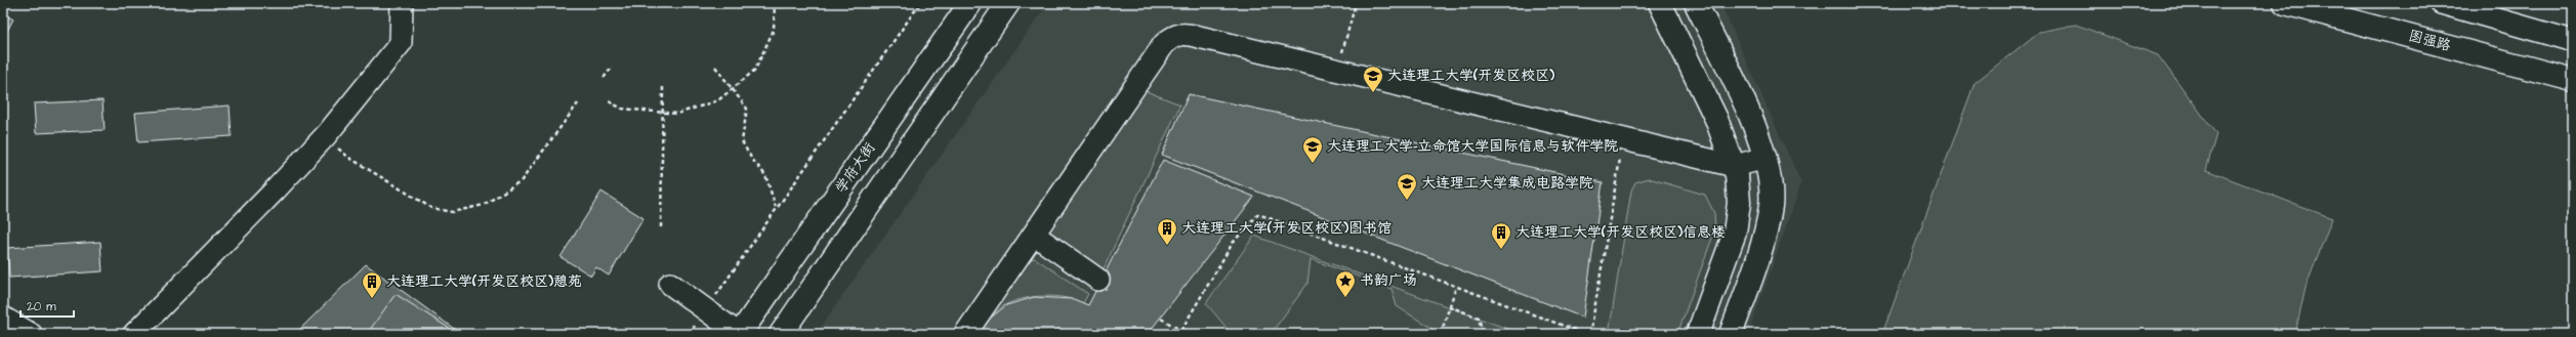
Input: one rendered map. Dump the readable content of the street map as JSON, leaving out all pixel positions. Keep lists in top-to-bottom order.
{
  "streets": {
    "street": ["图强路", "学府大街"]
  },
  "places": {
    "school or university": ["大连理工大学(开发区校区)", "大连理工大学-立命馆大学国际信息与软件学院", "大连理工大学集成电路学院"],
    "building": ["大连理工大学(开发区校区)图书馆", "大连理工大学(开发区校区)信息楼", "大连理工大学(开发区校区)憩苑"],
    "place": ["书韵广场"]
  },
  "scale_bar": "20 m"
}
